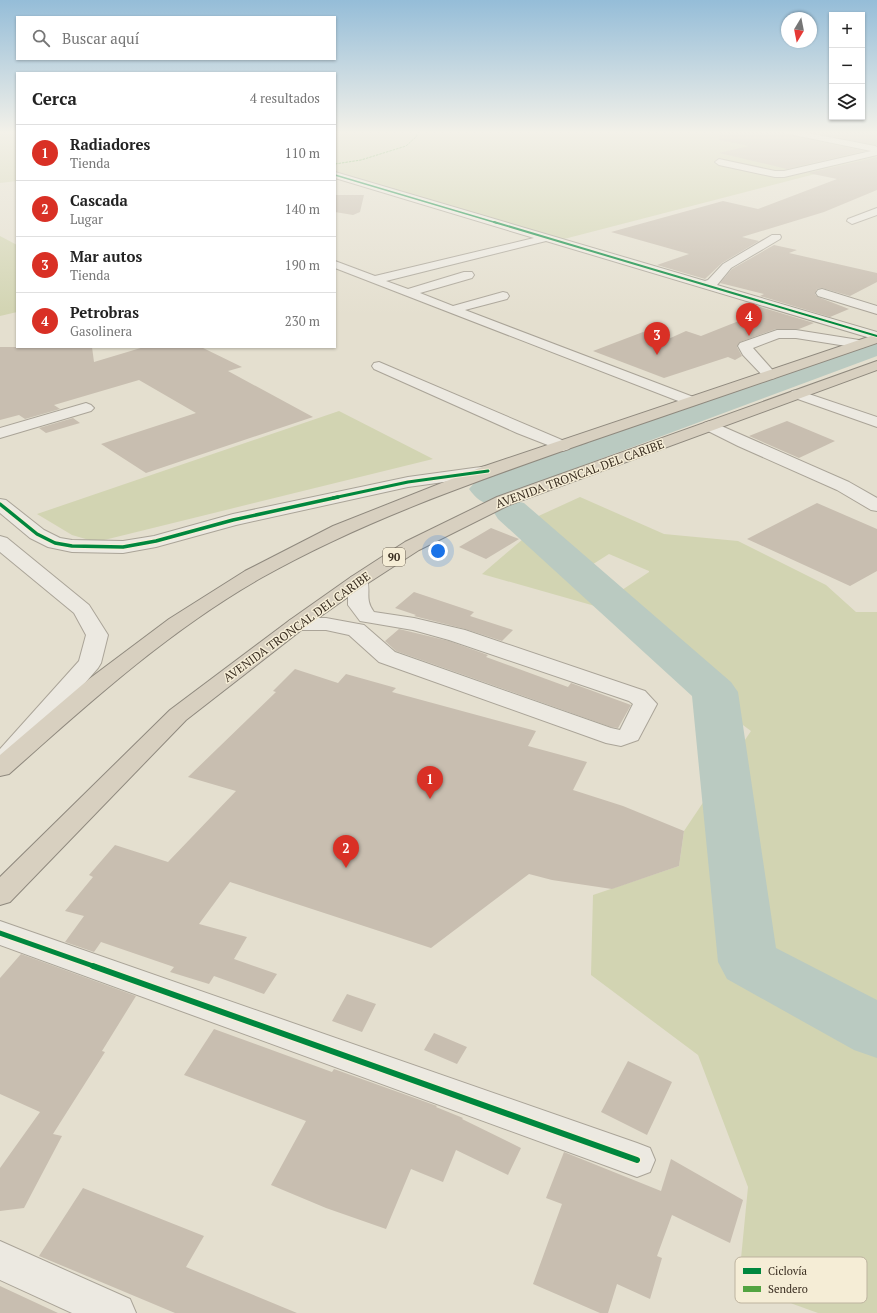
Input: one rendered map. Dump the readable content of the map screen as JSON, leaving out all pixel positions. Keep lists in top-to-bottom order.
{
  "streets": {
    "highway": ["AVENIDA TRONCAL DEL CARIBE", "90"]
  },
  "legend": ["Ciclovía", "Sendero"],
  "north": "bottom",
  "page": {
    "map_buttons": ["+", "−"],
    "search": "Buscar aquí",
    "heading": ["Cerca", "4 resultados"],
    "list": [
      {
        "mark": "1",
        "name": "Radiadores",
        "note": "Tienda",
        "value": "110 m"
      },
      {
        "mark": "2",
        "name": "Cascada",
        "note": "Lugar",
        "value": "140 m"
      },
      {
        "mark": "3",
        "name": "Mar autos",
        "note": "Tienda",
        "value": "190 m"
      },
      {
        "mark": "4",
        "name": "Petrobras",
        "note": "Gasolinera",
        "value": "230 m"
      }
    ],
    "pins": [
      "4",
      "3",
      "1",
      "2"
    ]
  }
}
